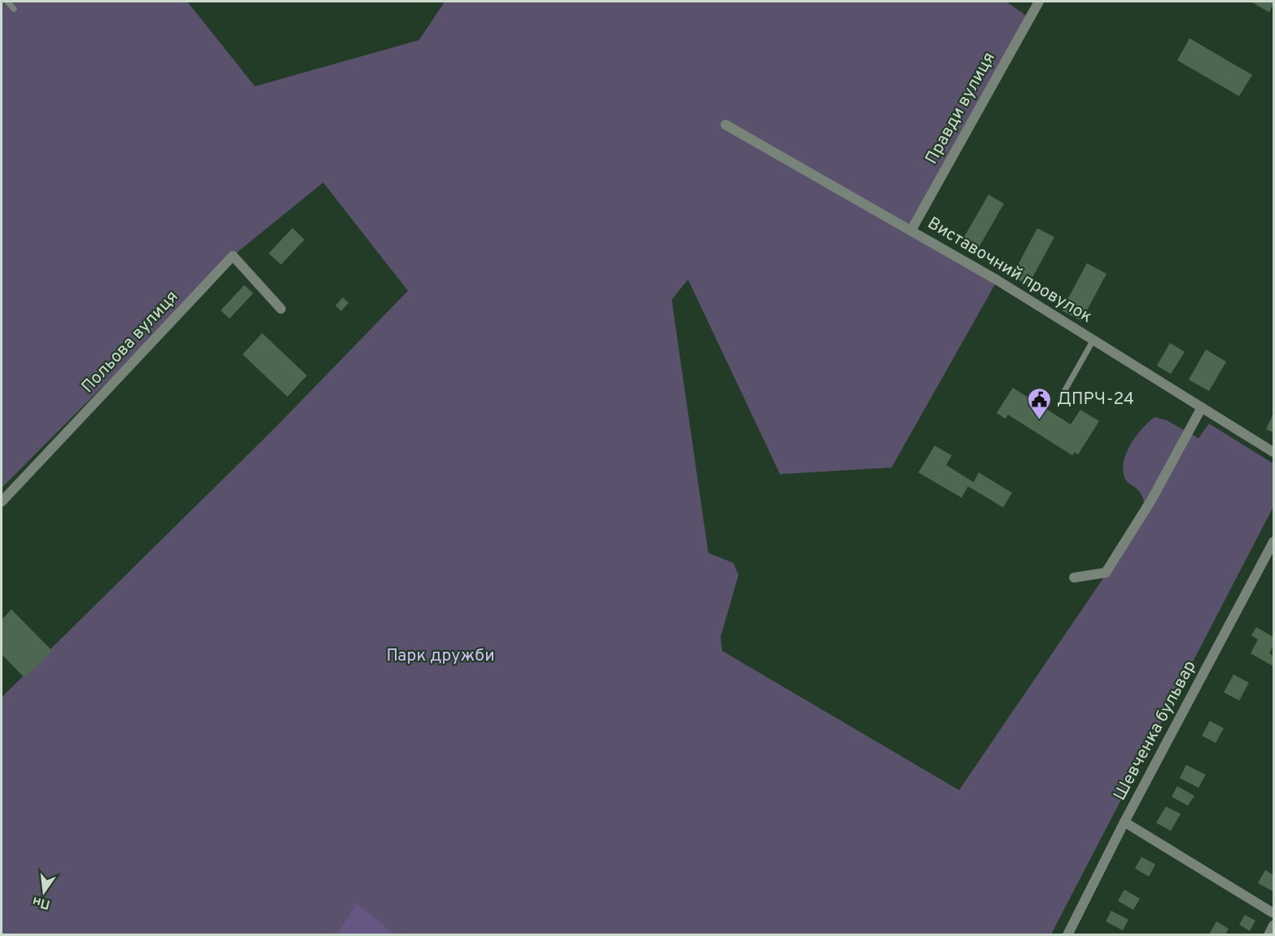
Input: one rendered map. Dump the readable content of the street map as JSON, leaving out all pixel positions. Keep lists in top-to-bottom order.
{
  "streets": {
    "street": [
      "Правди вулиця",
      "Виставочний провулок",
      "Польова вулиця",
      "Шевченка бульвар"
    ]
  },
  "crossings": [
    ["Правди вулиця", "Виставочний провулок"]
  ],
  "parks": ["Парк дружби"],
  "places": {
    "public building": ["ДПРЧ-24"]
  },
  "north": "bottom"
}
